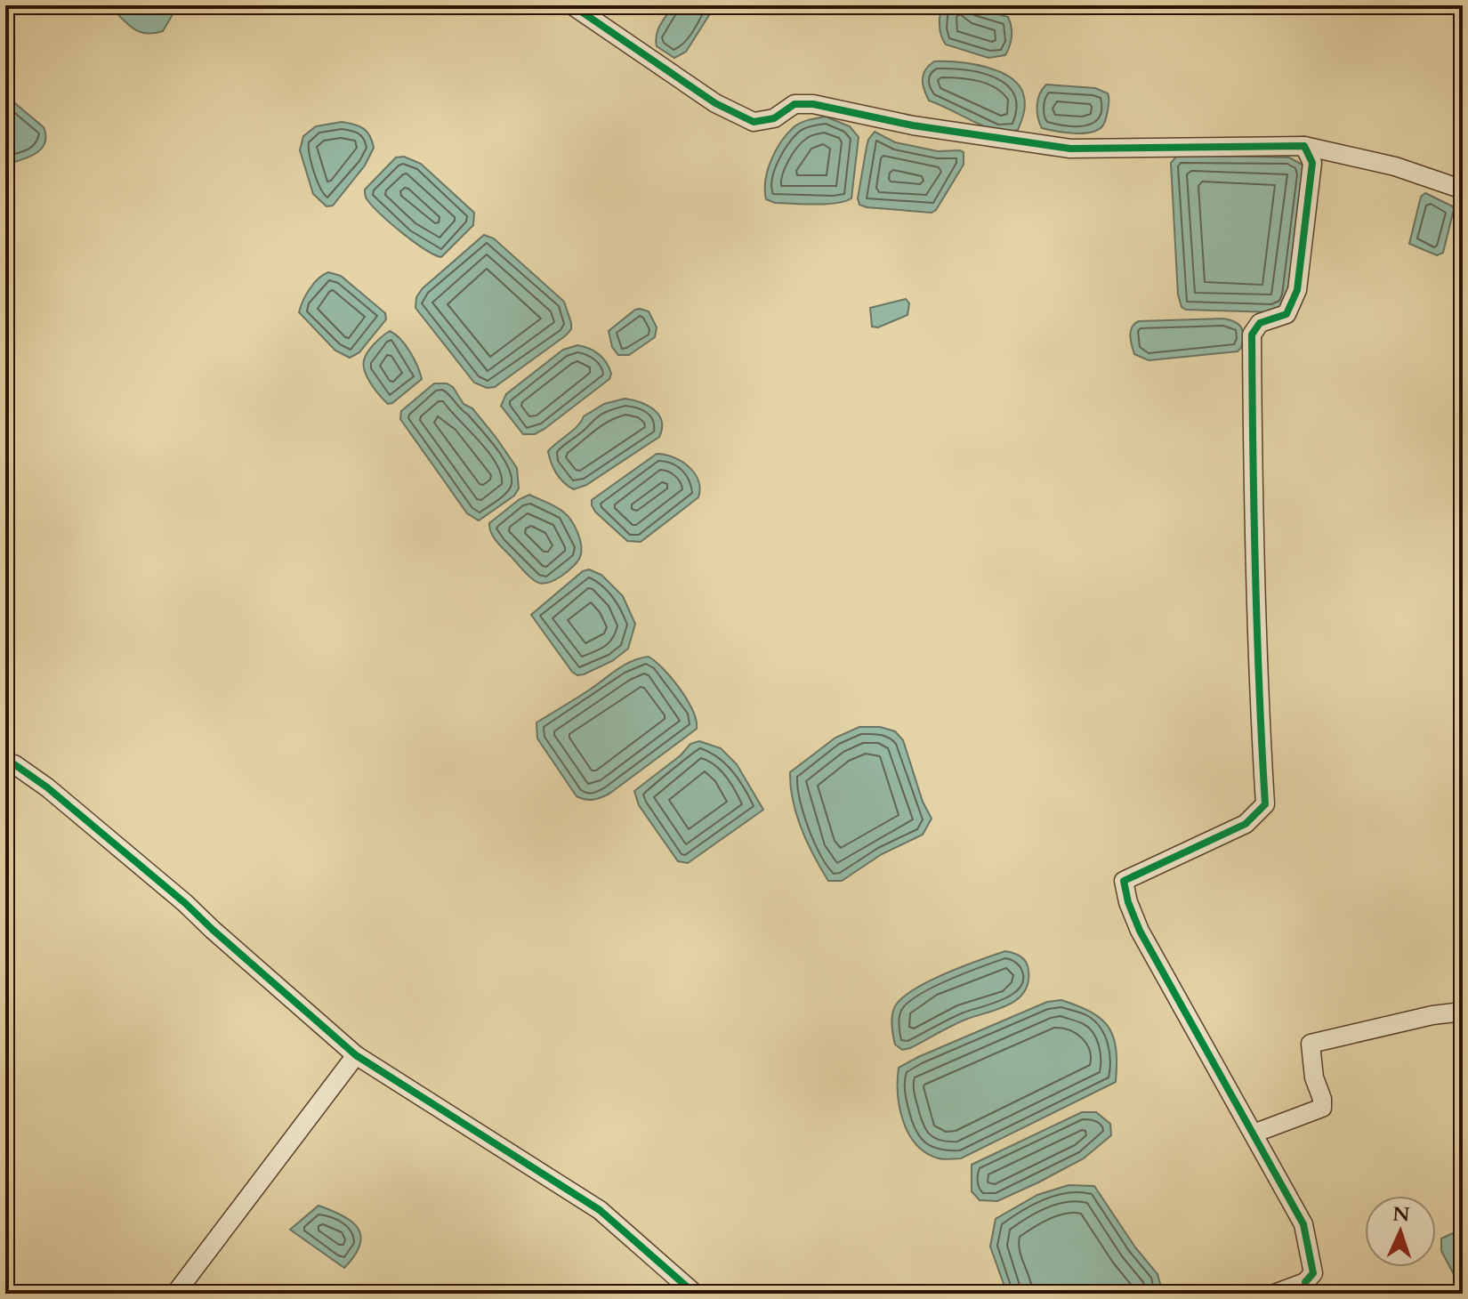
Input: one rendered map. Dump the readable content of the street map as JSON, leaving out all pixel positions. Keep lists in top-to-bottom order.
{
  "north": "top"
}
